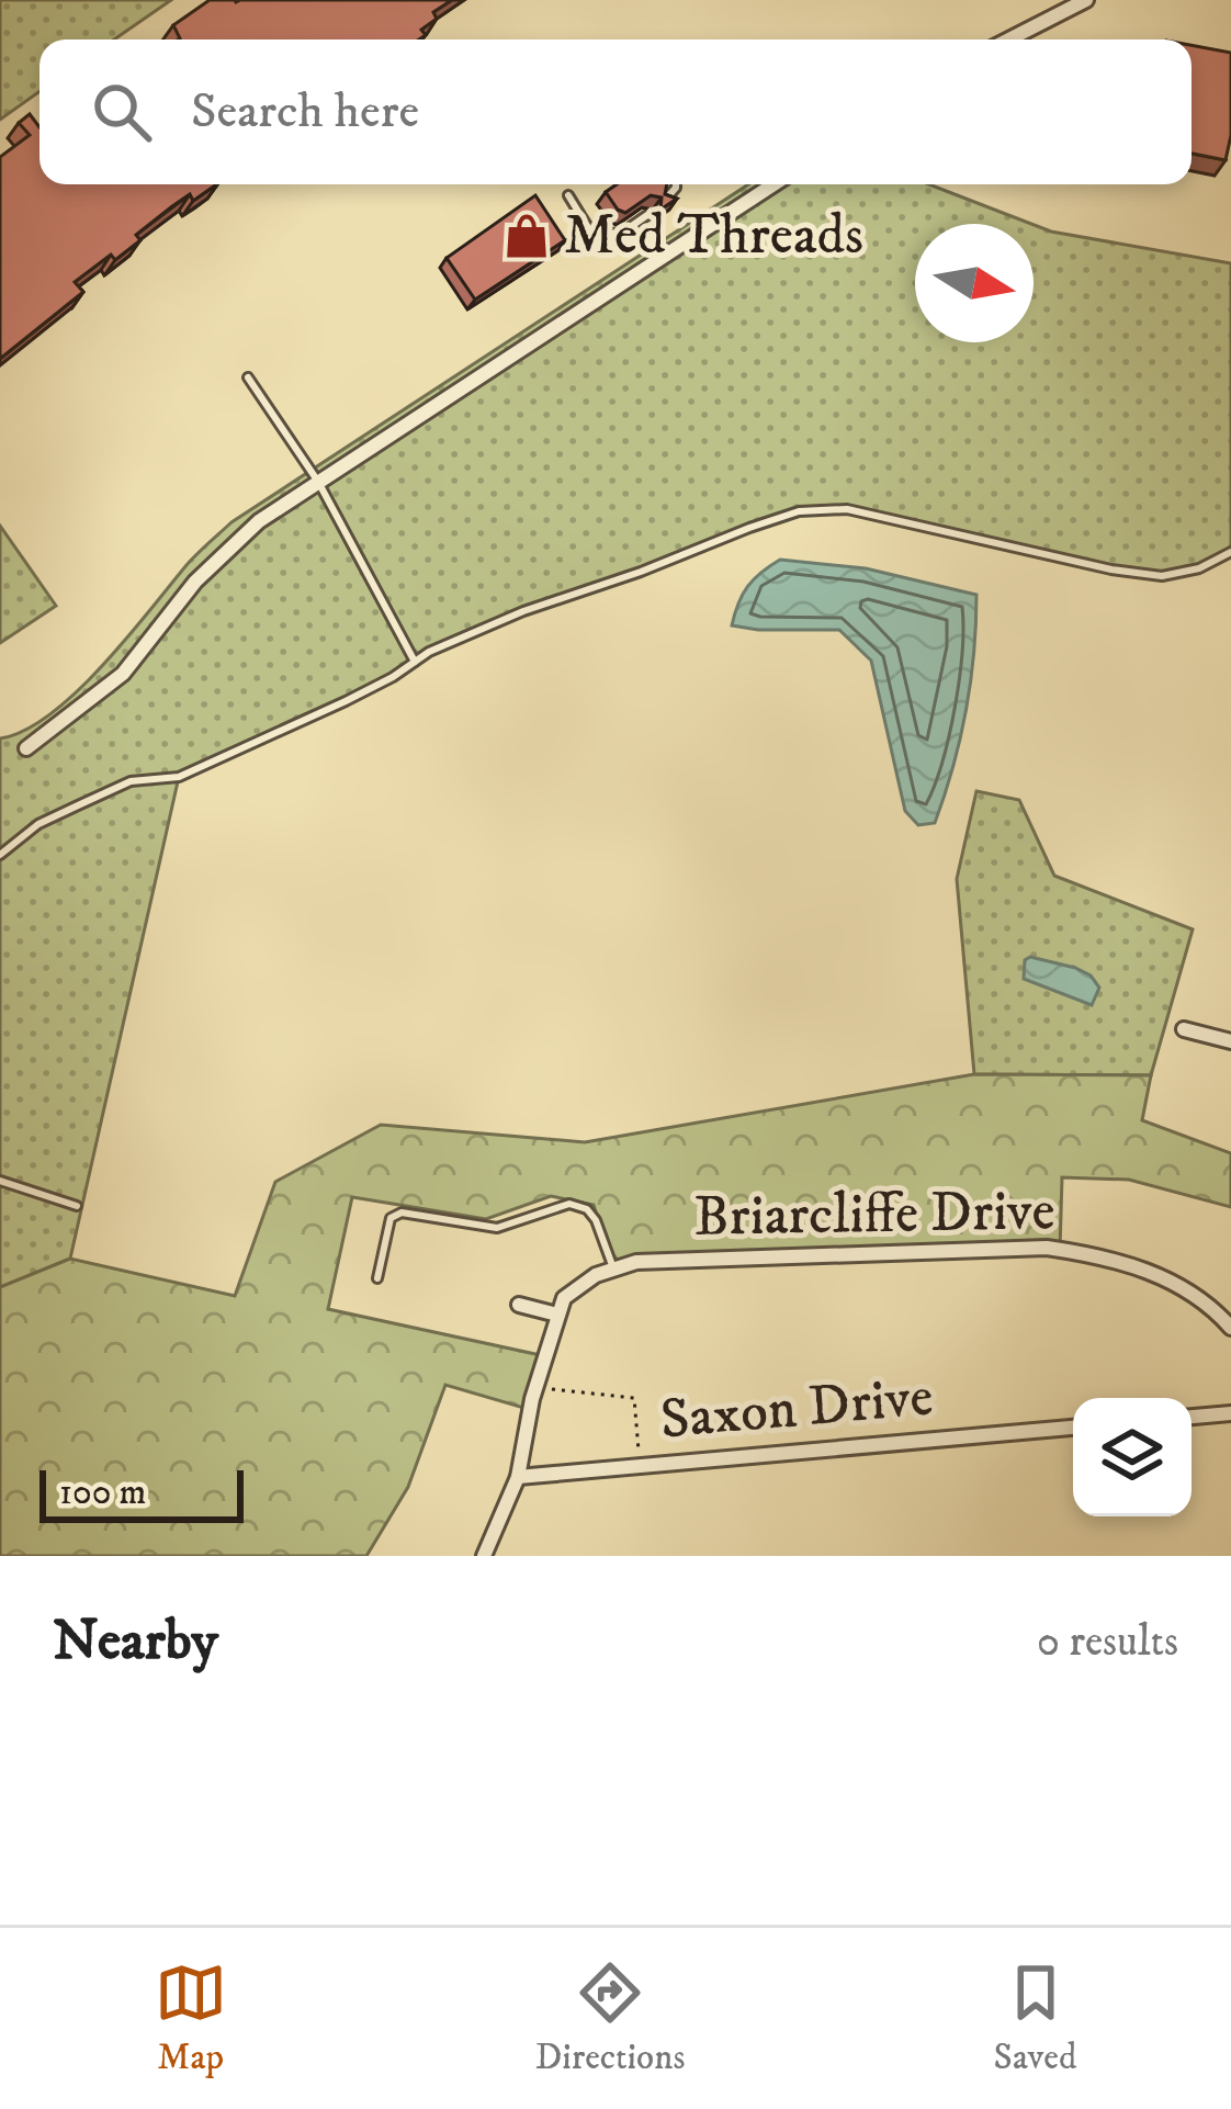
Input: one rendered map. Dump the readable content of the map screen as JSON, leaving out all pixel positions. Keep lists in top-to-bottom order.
{
  "streets": {
    "street": ["Briarcliffe Drive", "Saxon Drive"]
  },
  "places": {
    "shop": ["Med Threads"]
  },
  "scale_bar": "100 m",
  "north": "right",
  "page": {
    "search": "Search here",
    "scale": "100 m",
    "heading": ["Nearby", "0 results"],
    "nav": ["Map", "Directions", "Saved"]
  }
}
